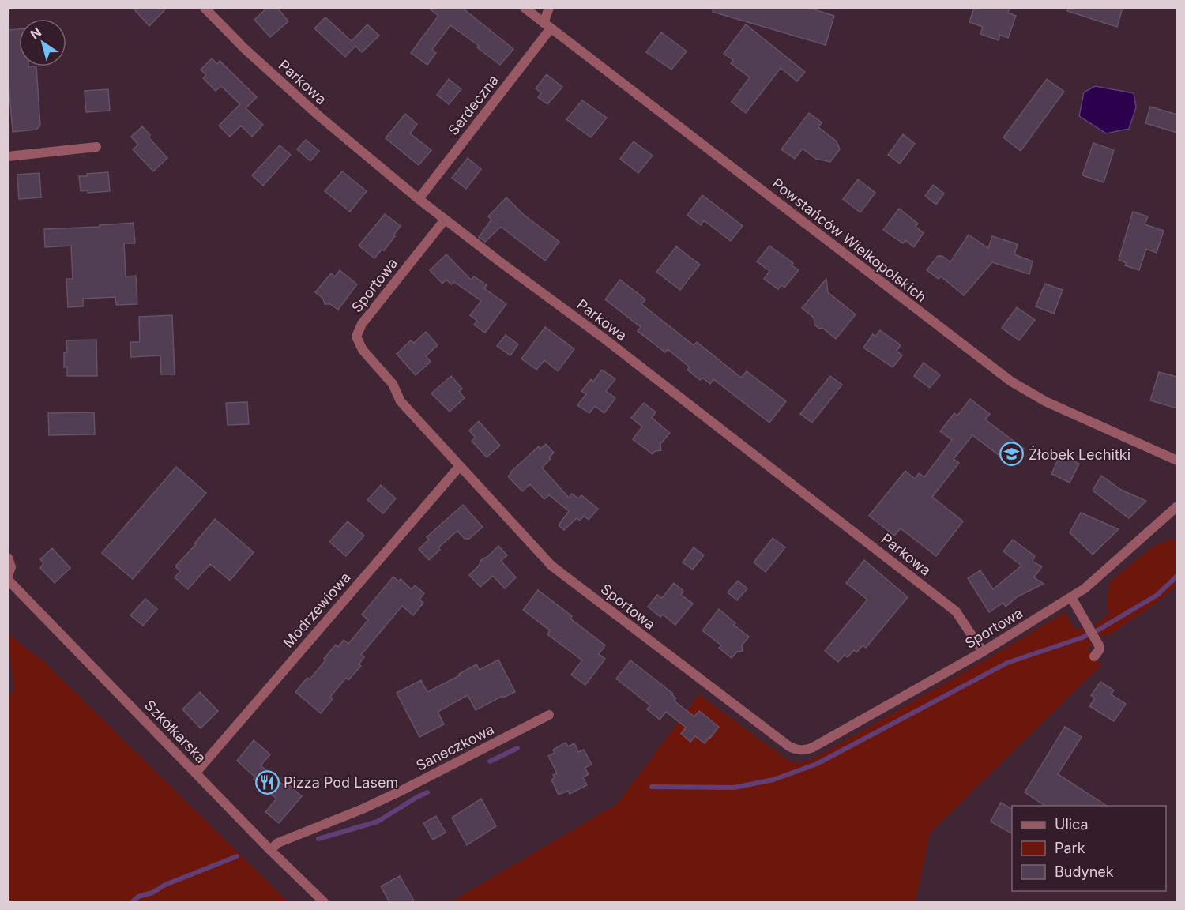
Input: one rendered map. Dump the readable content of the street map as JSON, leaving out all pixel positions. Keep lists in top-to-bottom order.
{
  "streets": {
    "street": [
      "Parkowa",
      "Serdeczna",
      "Powstańców Wielkopolskich",
      "Sportowa",
      "Modrzewiowa",
      "Szkółkarska",
      "Saneczkowa"
    ]
  },
  "crossings": [
    ["Parkowa", "Serdeczna"],
    ["Parkowa", "Sportowa"],
    ["Serdeczna", "Powstańców Wielkopolskich"],
    ["Sportowa", "Modrzewiowa"],
    ["Modrzewiowa", "Szkółkarska"],
    ["Szkółkarska", "Saneczkowa"]
  ],
  "places": {
    "school or university": ["Żłobek Lechitki"],
    "restaurant": ["Pizza Pod Lasem"]
  },
  "legend": ["Ulica", "Park", "Budynek"],
  "north": "top left"
}
